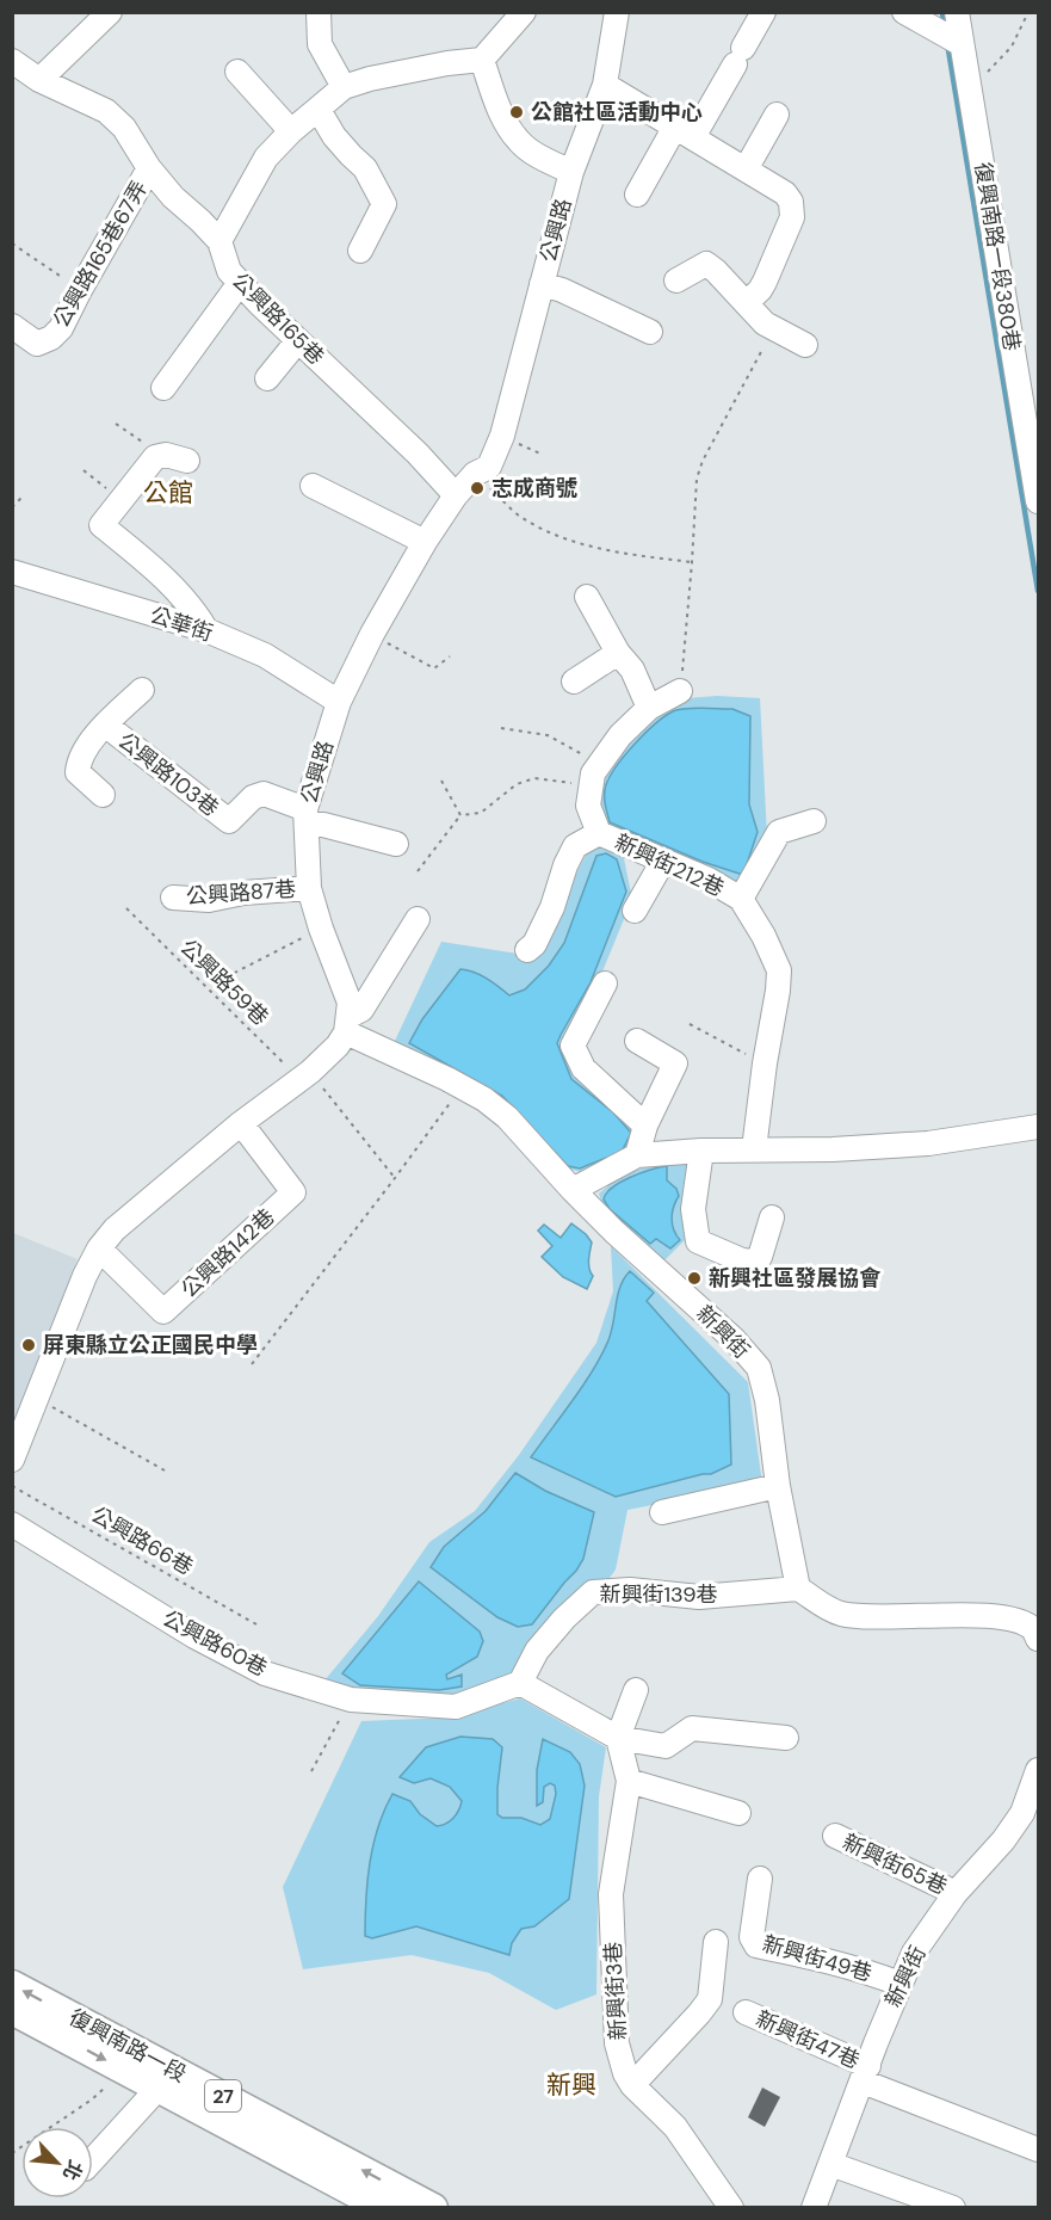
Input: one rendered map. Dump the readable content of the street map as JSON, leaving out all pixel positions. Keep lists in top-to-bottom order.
{
  "streets": {
    "main road": ["復興南路一段", "27"],
    "street": [
      "公興路",
      "公興路165巷67弄",
      "復興南路一段380巷",
      "公興路165巷",
      "公華街",
      "公興路103巷",
      "新興街212巷",
      "公興路87巷",
      "公興路142巷",
      "新興街",
      "新興街139巷",
      "公興路60巷",
      "新興街65巷",
      "新興街49巷",
      "新興街3巷",
      "新興街47巷"
    ],
    "path": ["公興路59巷", "公興路66巷"]
  },
  "crossings": [
    ["公興路", "公興路165巷"],
    ["公興路", "公華街"],
    ["公興路", "公興路103巷"],
    ["公興路", "公興路87巷"],
    ["公興路", "新興街"],
    ["公興路165巷67弄", "公興路165巷"],
    ["新興街", "新興街139巷"],
    ["新興街", "新興街65巷"],
    ["新興街", "新興街49巷"],
    ["新興街", "新興街47巷"],
    ["新興街139巷", "公興路60巷"]
  ],
  "districts": ["公館", "新興"],
  "places": [
    "公館社區活動中心",
    "志成商號",
    "新興社區發展協會",
    "屏東縣立公正國民中學"
  ],
  "north": "bottom right"
}
